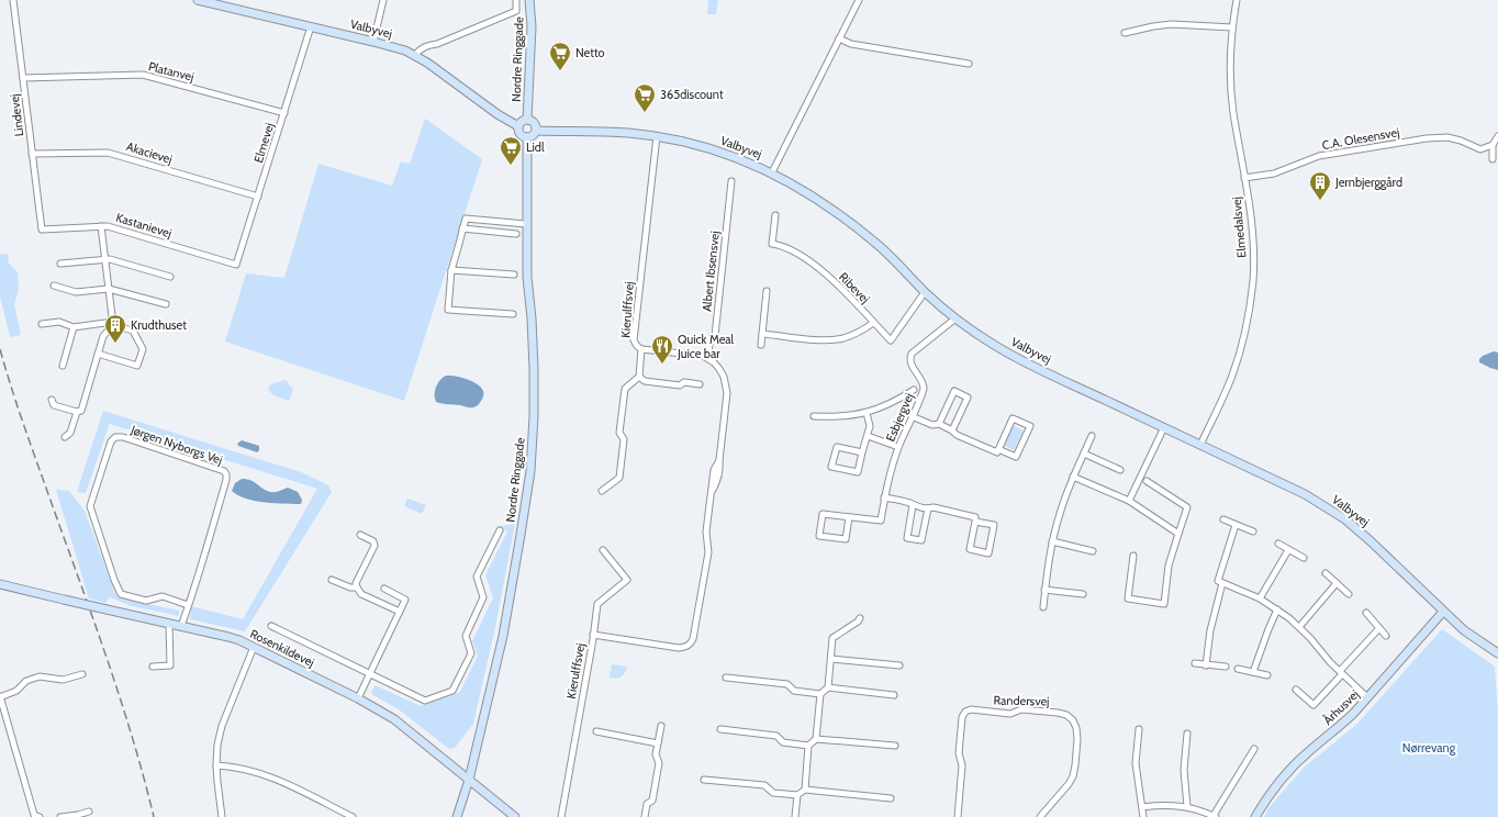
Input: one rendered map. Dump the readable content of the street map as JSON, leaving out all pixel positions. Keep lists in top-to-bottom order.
{
  "streets": {
    "street": [
      "Valbyvej",
      "Nordre Ringgade",
      "Platanvej",
      "Lindevej",
      "C.A. Olesensvej",
      "Elmevej",
      "Akacievej",
      "Kastanievej",
      "Elmedalsvej",
      "Albert Ibsensvej",
      "Ribevej",
      "Kierulffsvej",
      "Esbjergvej",
      "Jørgen Nyborgs Vej",
      "Rosenkildevej",
      "Randersvej",
      "Århusvej"
    ]
  },
  "crossings": [
    ["Valbyvej", "Nordre Ringgade"],
    ["Valbyvej", "Elmevej"],
    ["Valbyvej", "Elmedalsvej"],
    ["Valbyvej", "Ribevej"],
    ["Valbyvej", "Kierulffsvej"],
    ["Valbyvej", "Esbjergvej"],
    ["Valbyvej", "Århusvej"],
    ["Nordre Ringgade", "Rosenkildevej"],
    ["Platanvej", "Lindevej"],
    ["Platanvej", "Elmevej"],
    ["Lindevej", "Akacievej"],
    ["Lindevej", "Kastanievej"],
    ["C.A. Olesensvej", "Elmedalsvej"],
    ["Elmevej", "Akacievej"],
    ["Elmevej", "Kastanievej"],
    ["Jørgen Nyborgs Vej", "Rosenkildevej"]
  ],
  "parks": ["Nørrevang"],
  "places": {
    "supermarket": ["Netto", "365discount", "Lidl"],
    "building": ["Jernbjerggård", "Krudthuset"],
    "restaurant": ["Quick Meal Juice bar"]
  }
}
